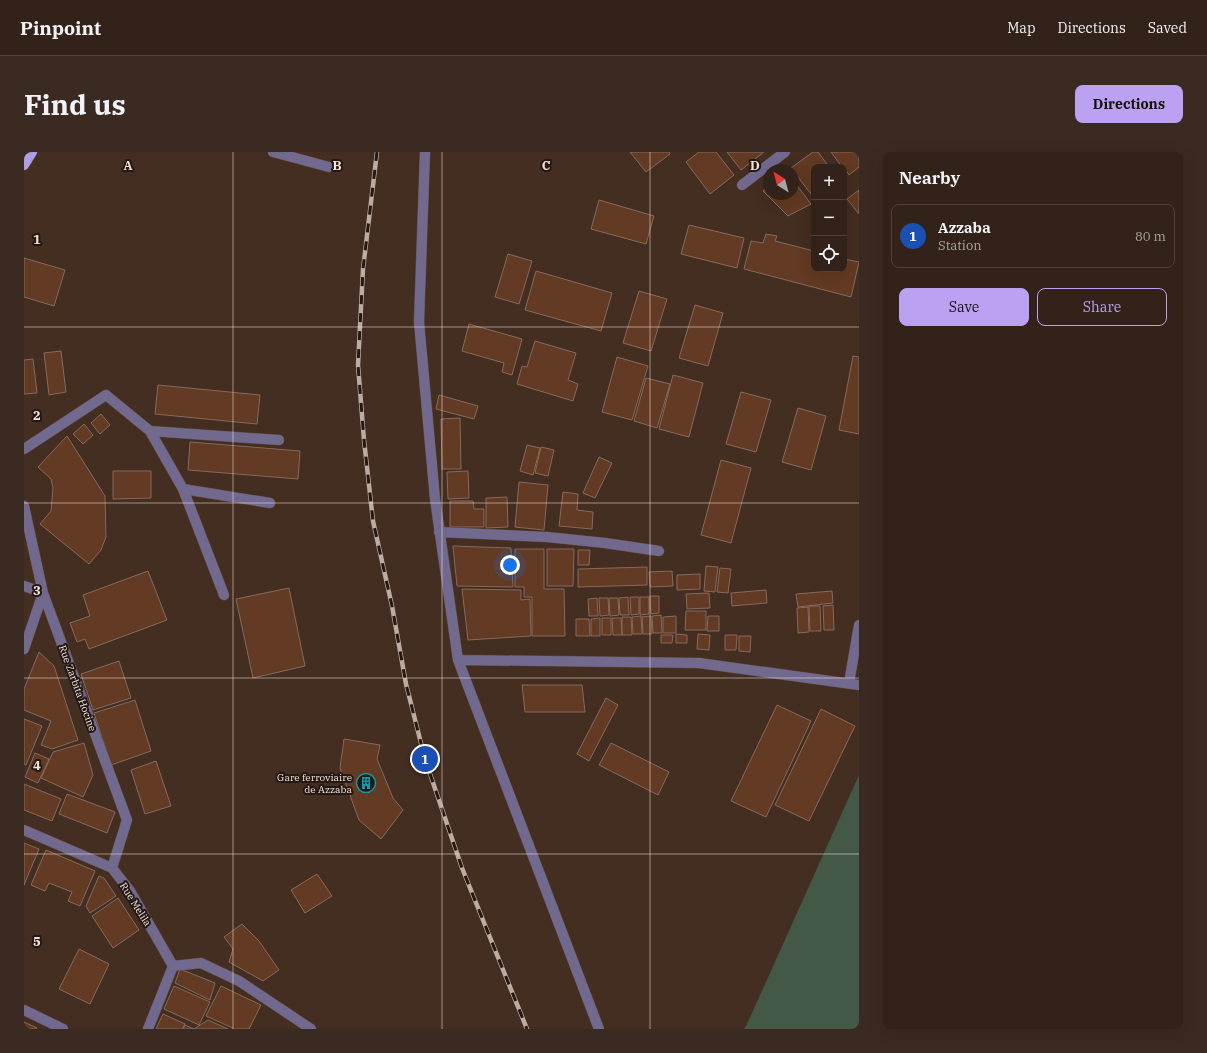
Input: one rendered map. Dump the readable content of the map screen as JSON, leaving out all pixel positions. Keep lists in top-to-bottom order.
{
  "streets": {
    "street": ["Rue Zarbita Hocine", "Rue Melila"]
  },
  "crossings": [
    ["Rue Zarbita Hocine", "Rue Melila"]
  ],
  "places": {
    "building": ["Gare ferroviaire de Azzaba"]
  },
  "north": "top left",
  "page": {
    "header": "Pinpoint",
    "nav": ["Map", "Directions", "Saved"],
    "buttons": [
      "Directions",
      ["Save", "Share"]
    ],
    "title": "Find us",
    "heading": "Nearby",
    "map_buttons": ["+", "−"],
    "list": [
      {
        "mark": "1",
        "name": "Azzaba",
        "note": "Station",
        "value": "80 m"
      }
    ],
    "pins": "1"
  },
  "grid": {
    "columns": [
      "A",
      "B",
      "C",
      "D"
    ],
    "rows": [
      "1",
      "2",
      "3",
      "4",
      "5"
    ]
  }
}
